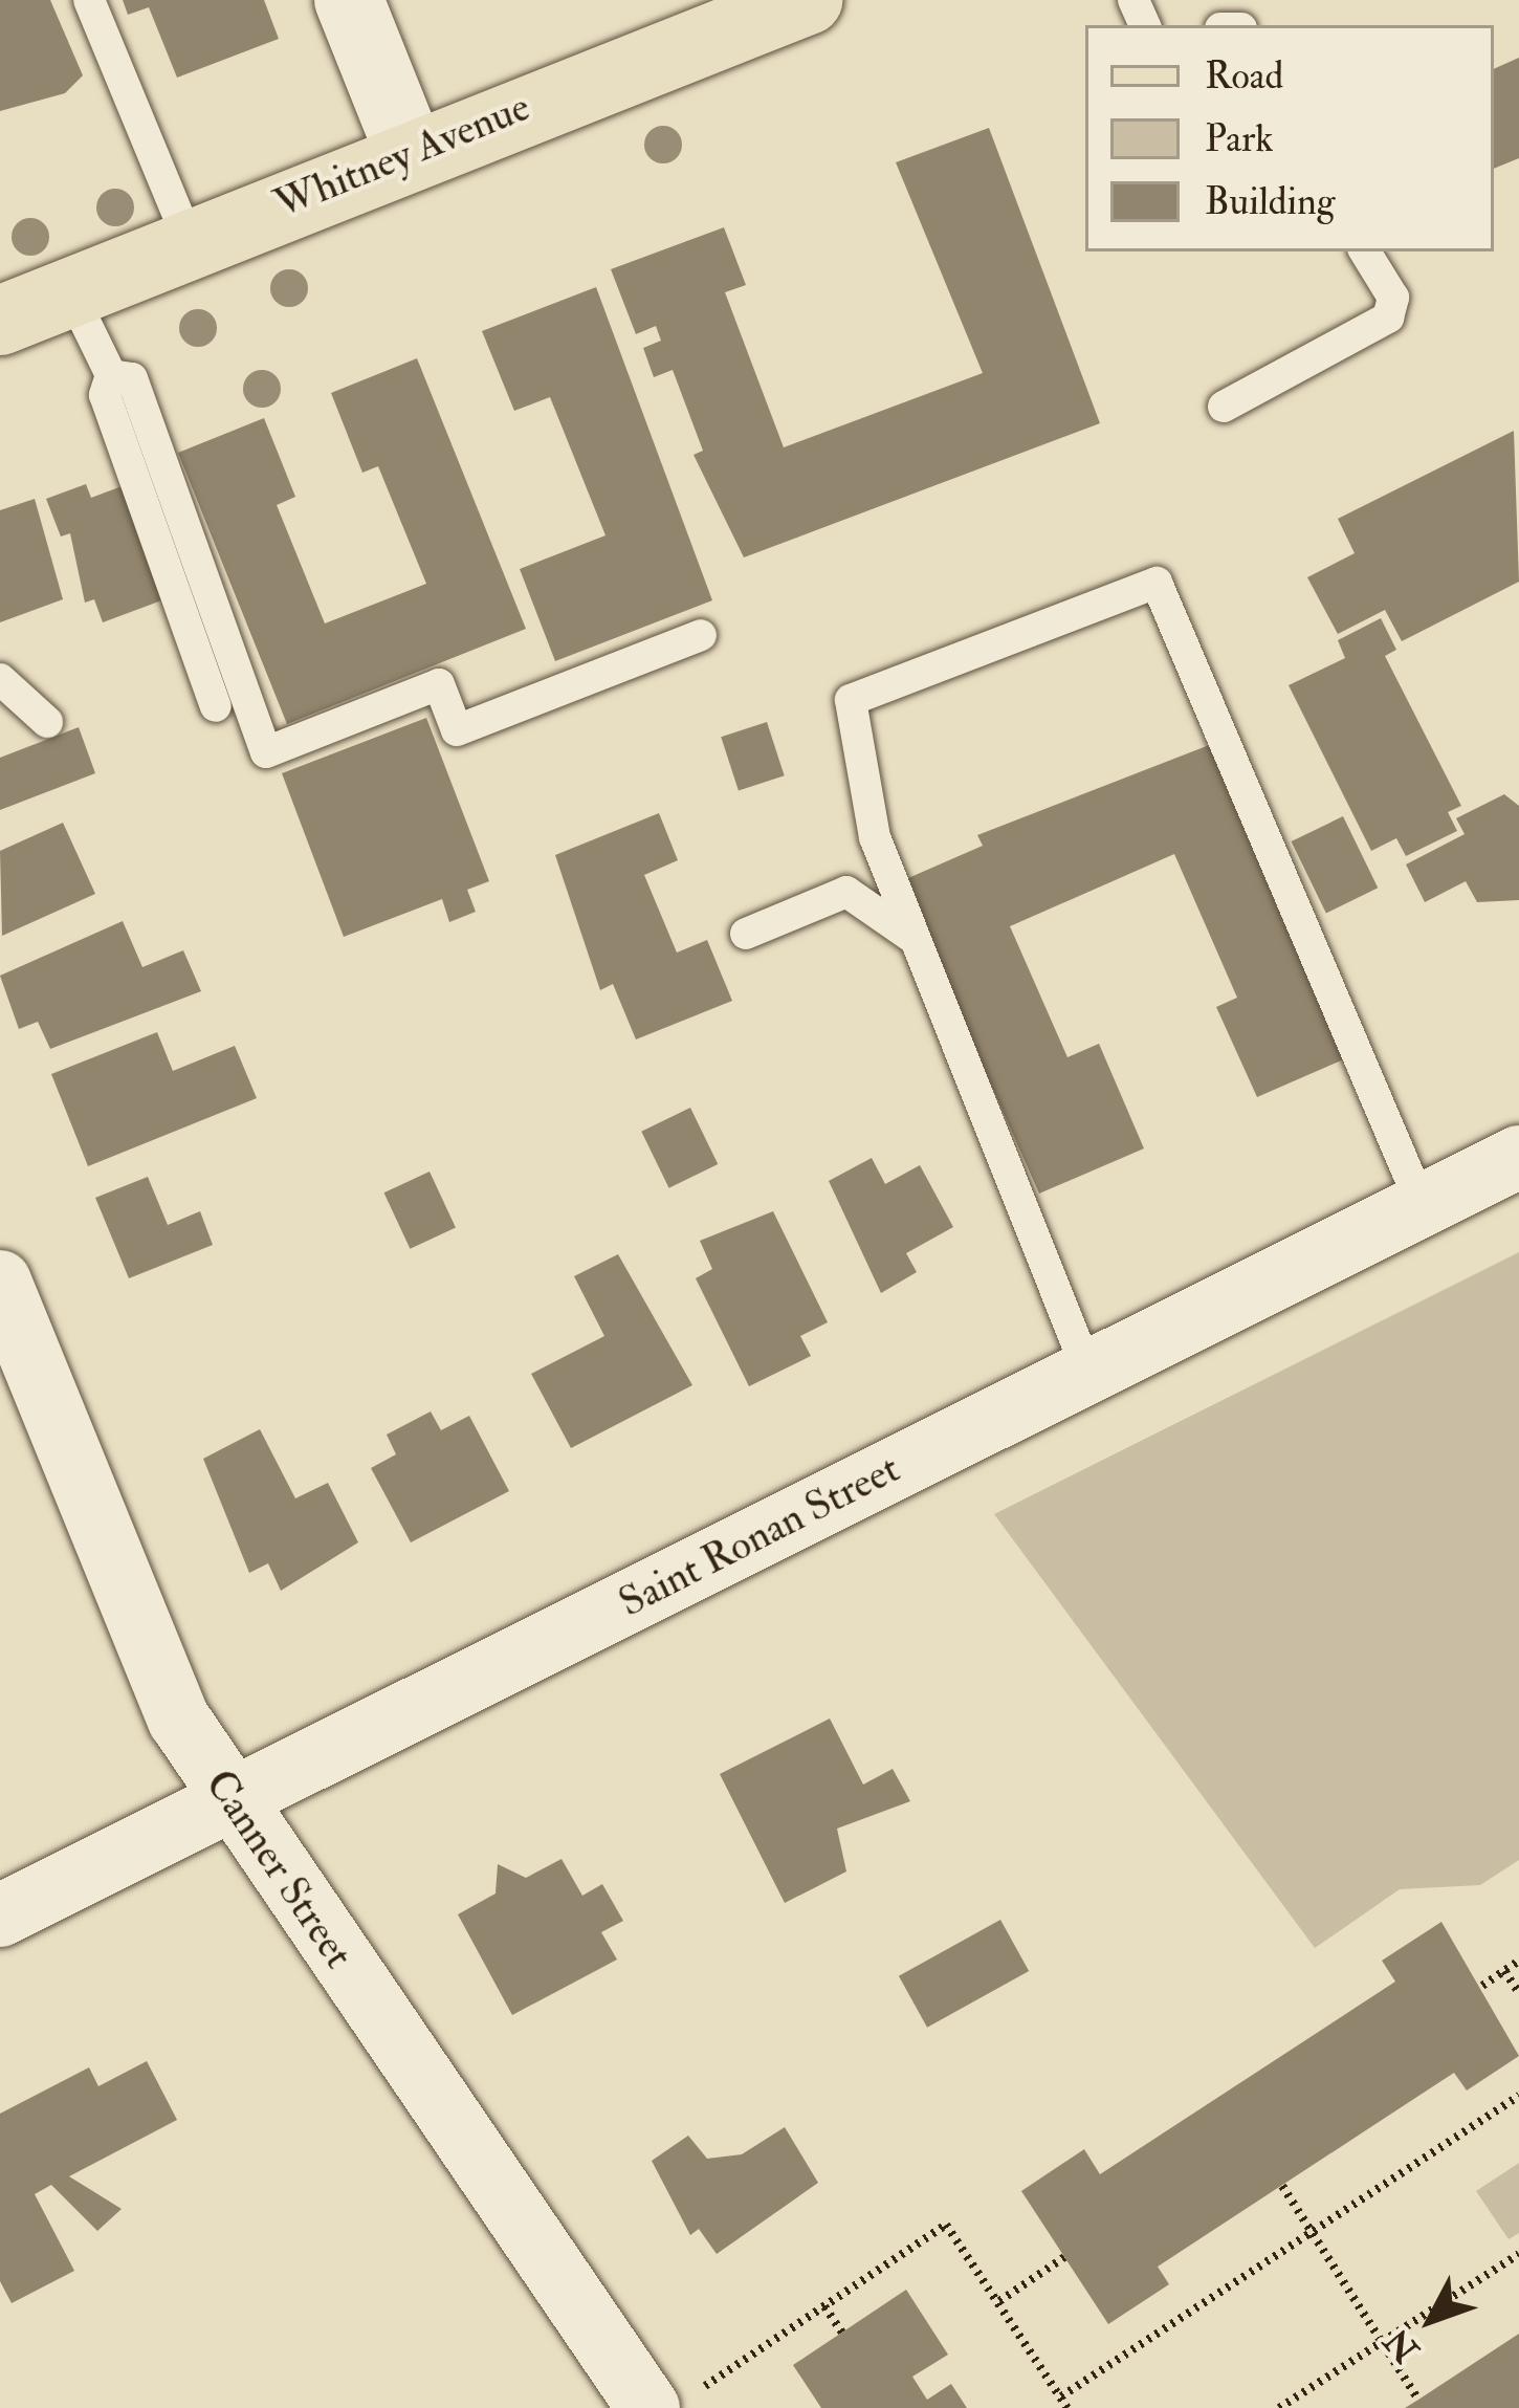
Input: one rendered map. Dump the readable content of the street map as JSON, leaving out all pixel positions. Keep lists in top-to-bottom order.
{
  "streets": {
    "main road": ["Whitney Avenue"],
    "street": ["Saint Ronan Street", "Canner Street"]
  },
  "crossings": [
    ["Saint Ronan Street", "Canner Street"]
  ],
  "legend": ["Road", "Park", "Building"],
  "north": "bottom left"
}
